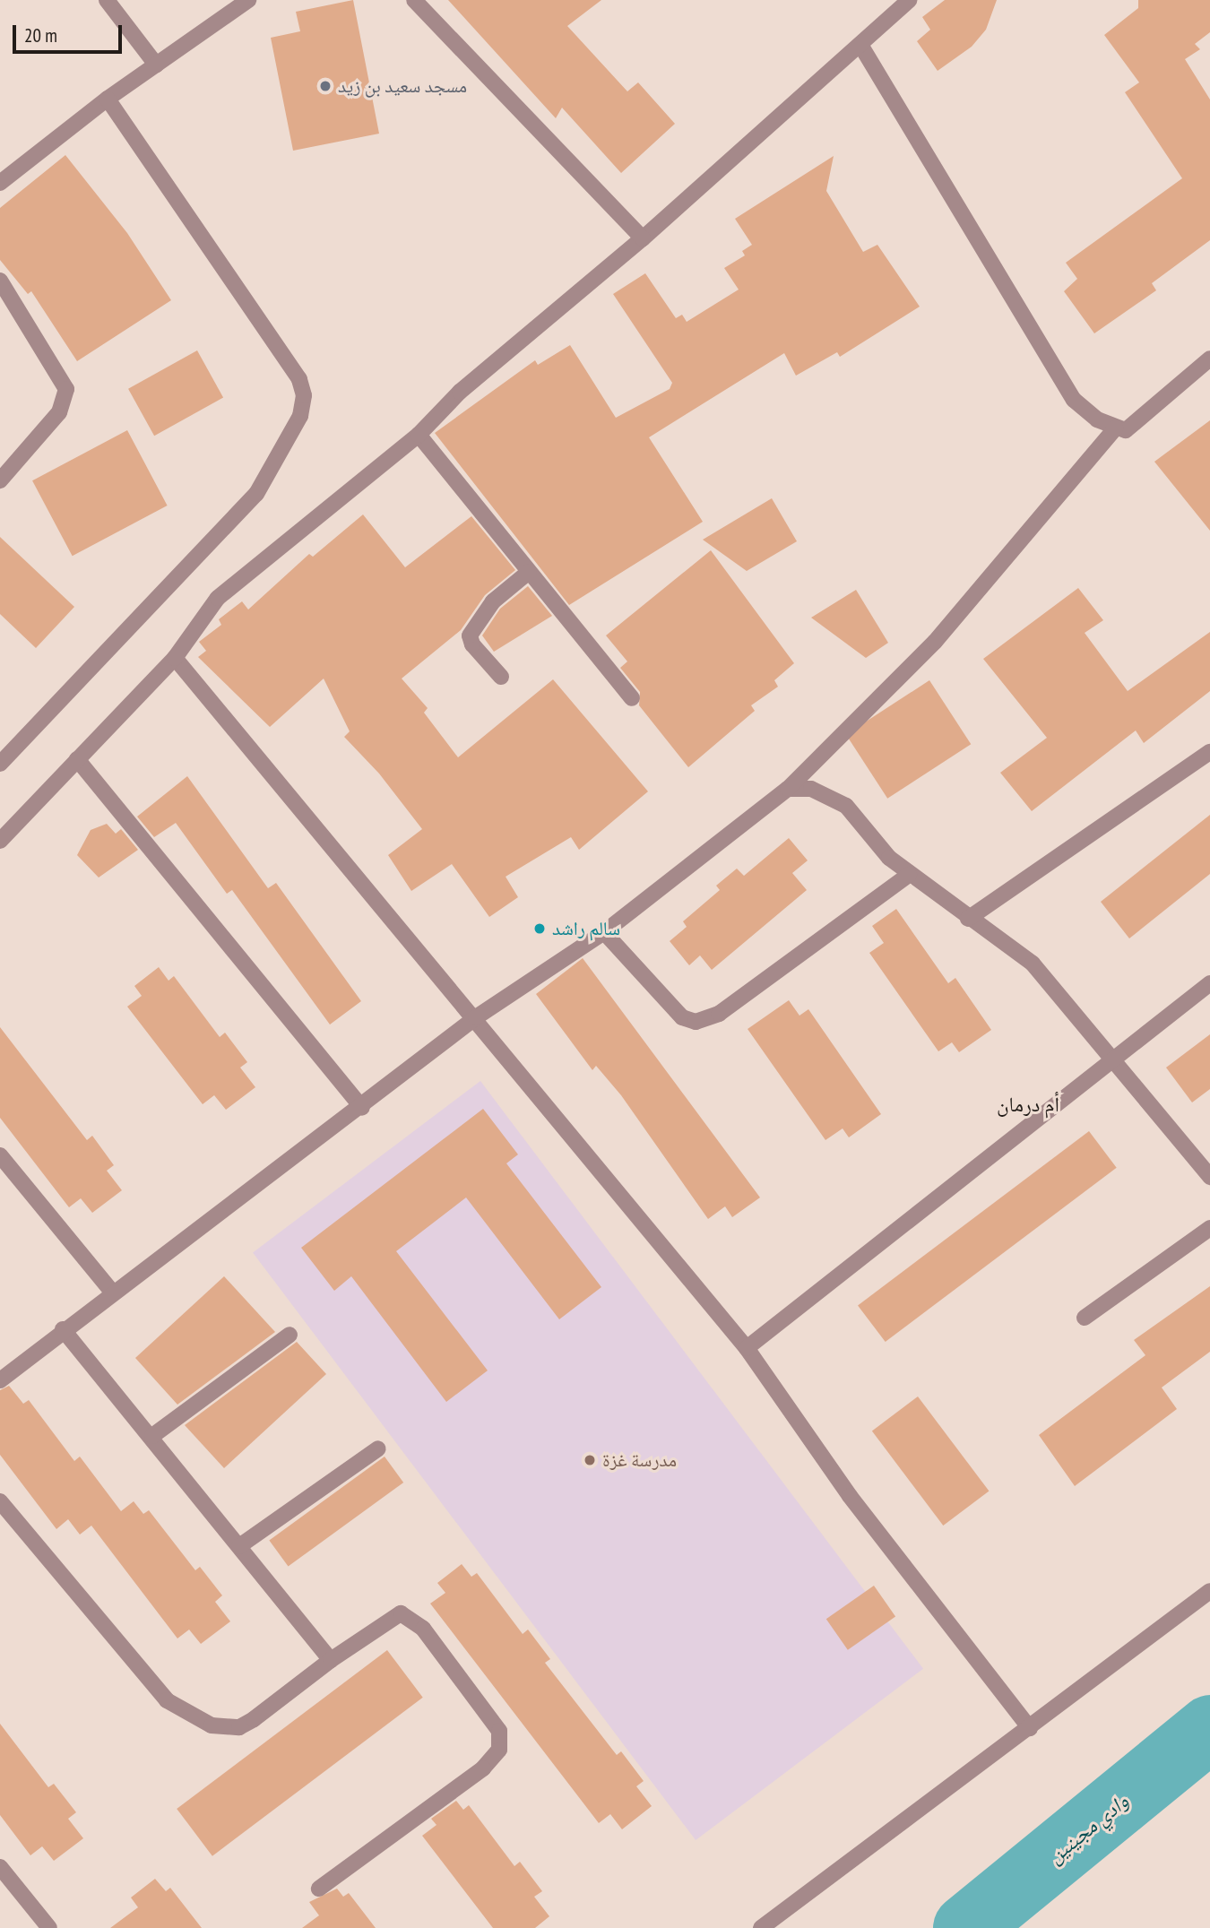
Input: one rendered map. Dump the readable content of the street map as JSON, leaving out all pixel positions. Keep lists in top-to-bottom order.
{
  "districts": ["أم درمان"],
  "water": ["وادي مجينين"],
  "places": ["مسجد سعيد بن زيد", "سالم راشد", "مدرسة غزة"],
  "scale_bar": "20 m"
}
